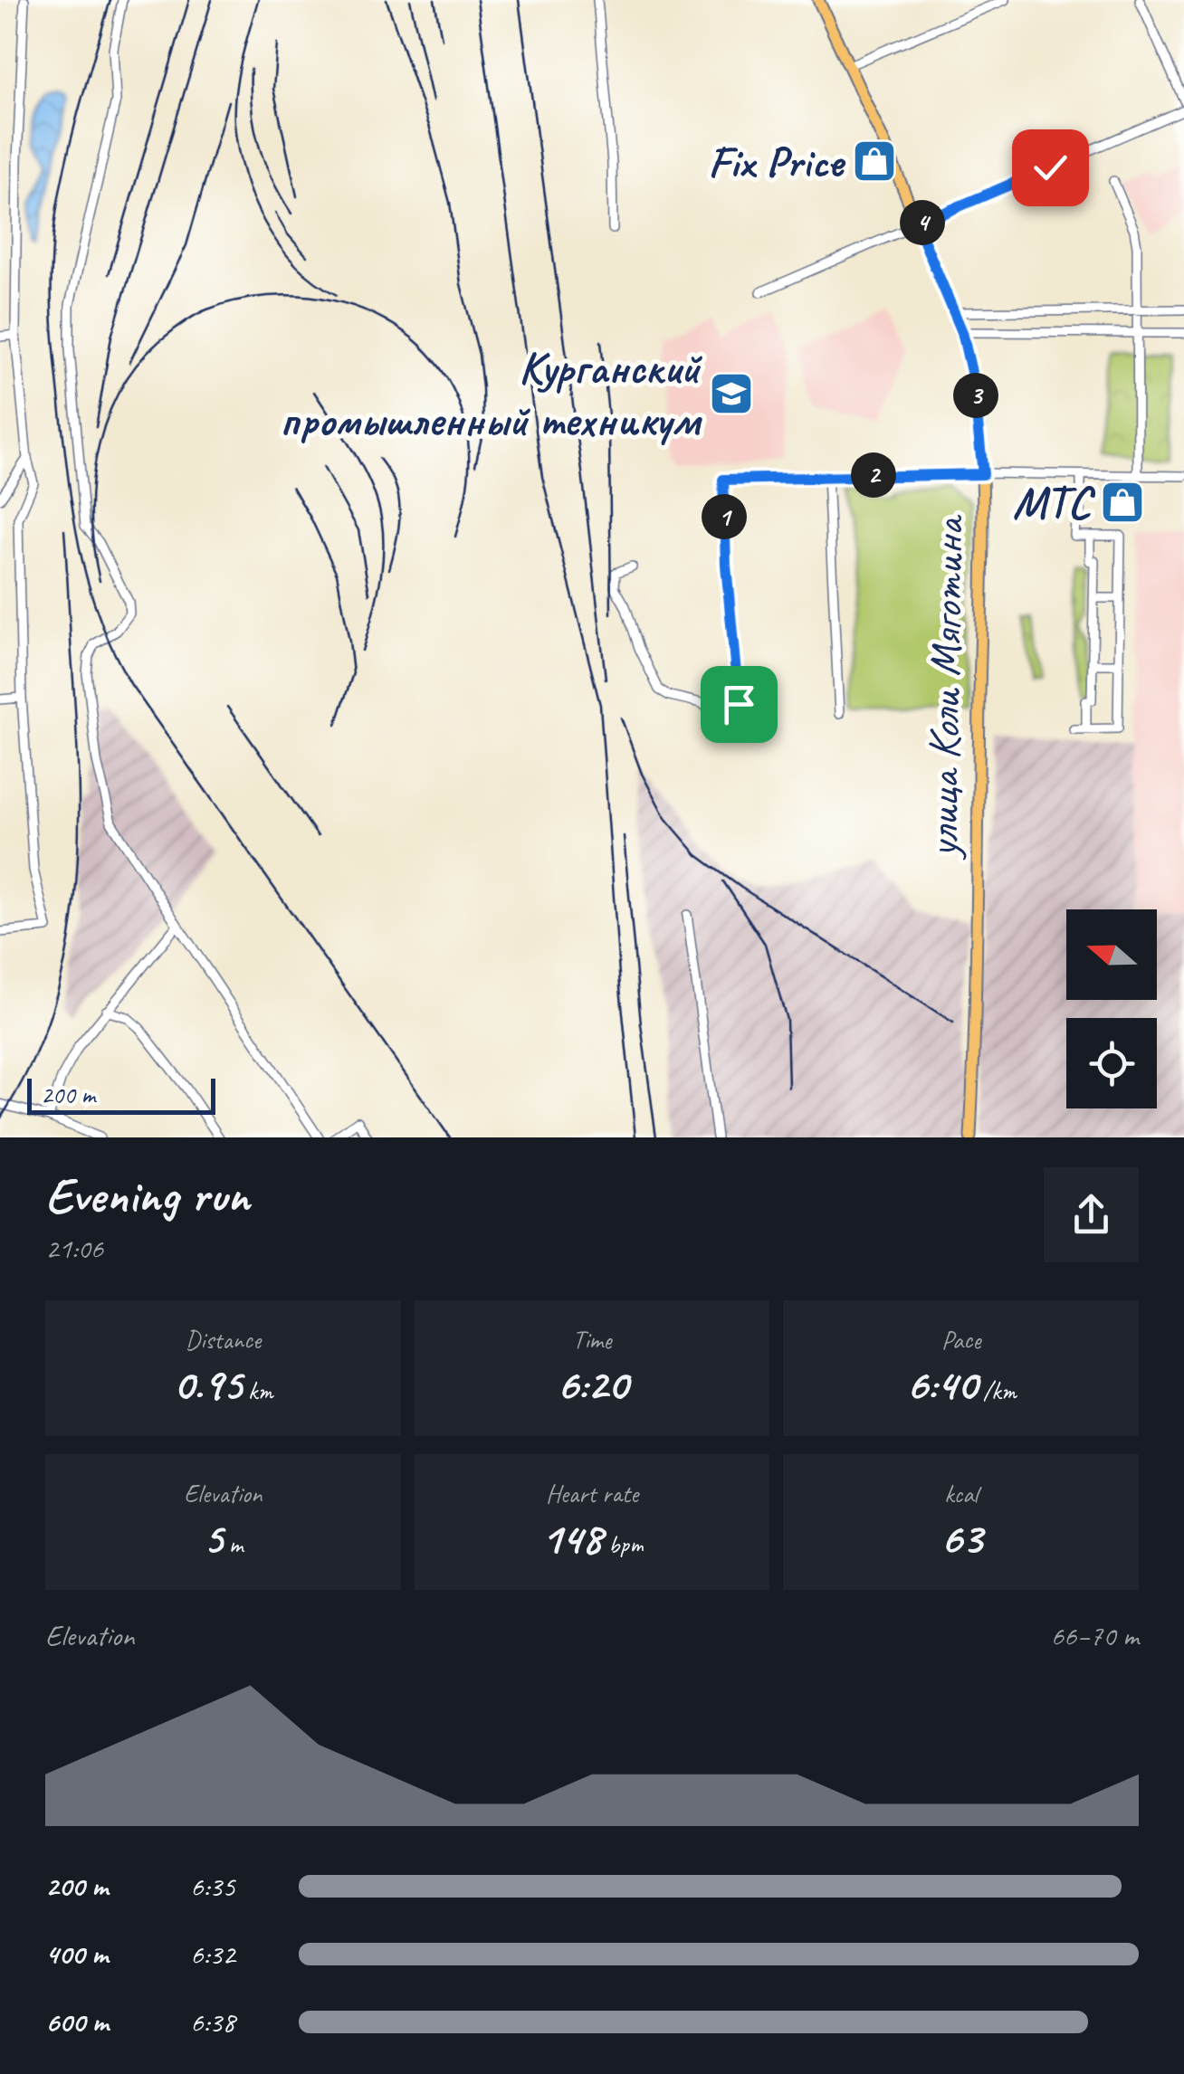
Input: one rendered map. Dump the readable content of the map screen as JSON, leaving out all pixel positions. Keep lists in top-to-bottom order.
{
  "streets": {
    "main road": ["улица Коли Мяготина"]
  },
  "places": {
    "shop": ["Fix Price", "МТС"],
    "school or university": ["Курганский промышленный техникум"]
  },
  "scale_bar": "200 m",
  "north": "left",
  "page": {
    "pins": [
      "4",
      "3",
      "2",
      "1"
    ],
    "scale": "200 m",
    "heading": ["Evening run", "21:06"],
    "stats": [
      ["Distance", "0.95 km"],
      ["Time", "6:20"],
      ["Pace", "6:40 /km"],
      ["Elevation", "5 m"],
      ["Heart rate", "148 bpm"],
      ["kcal", "63"]
    ],
    "chart": ["Elevation", "66–70 m"],
    "list": [
      {
        "name": "200 m",
        "note": "6:35"
      },
      {
        "name": "400 m",
        "note": "6:32"
      },
      {
        "name": "600 m",
        "note": "6:38"
      }
    ]
  }
}
